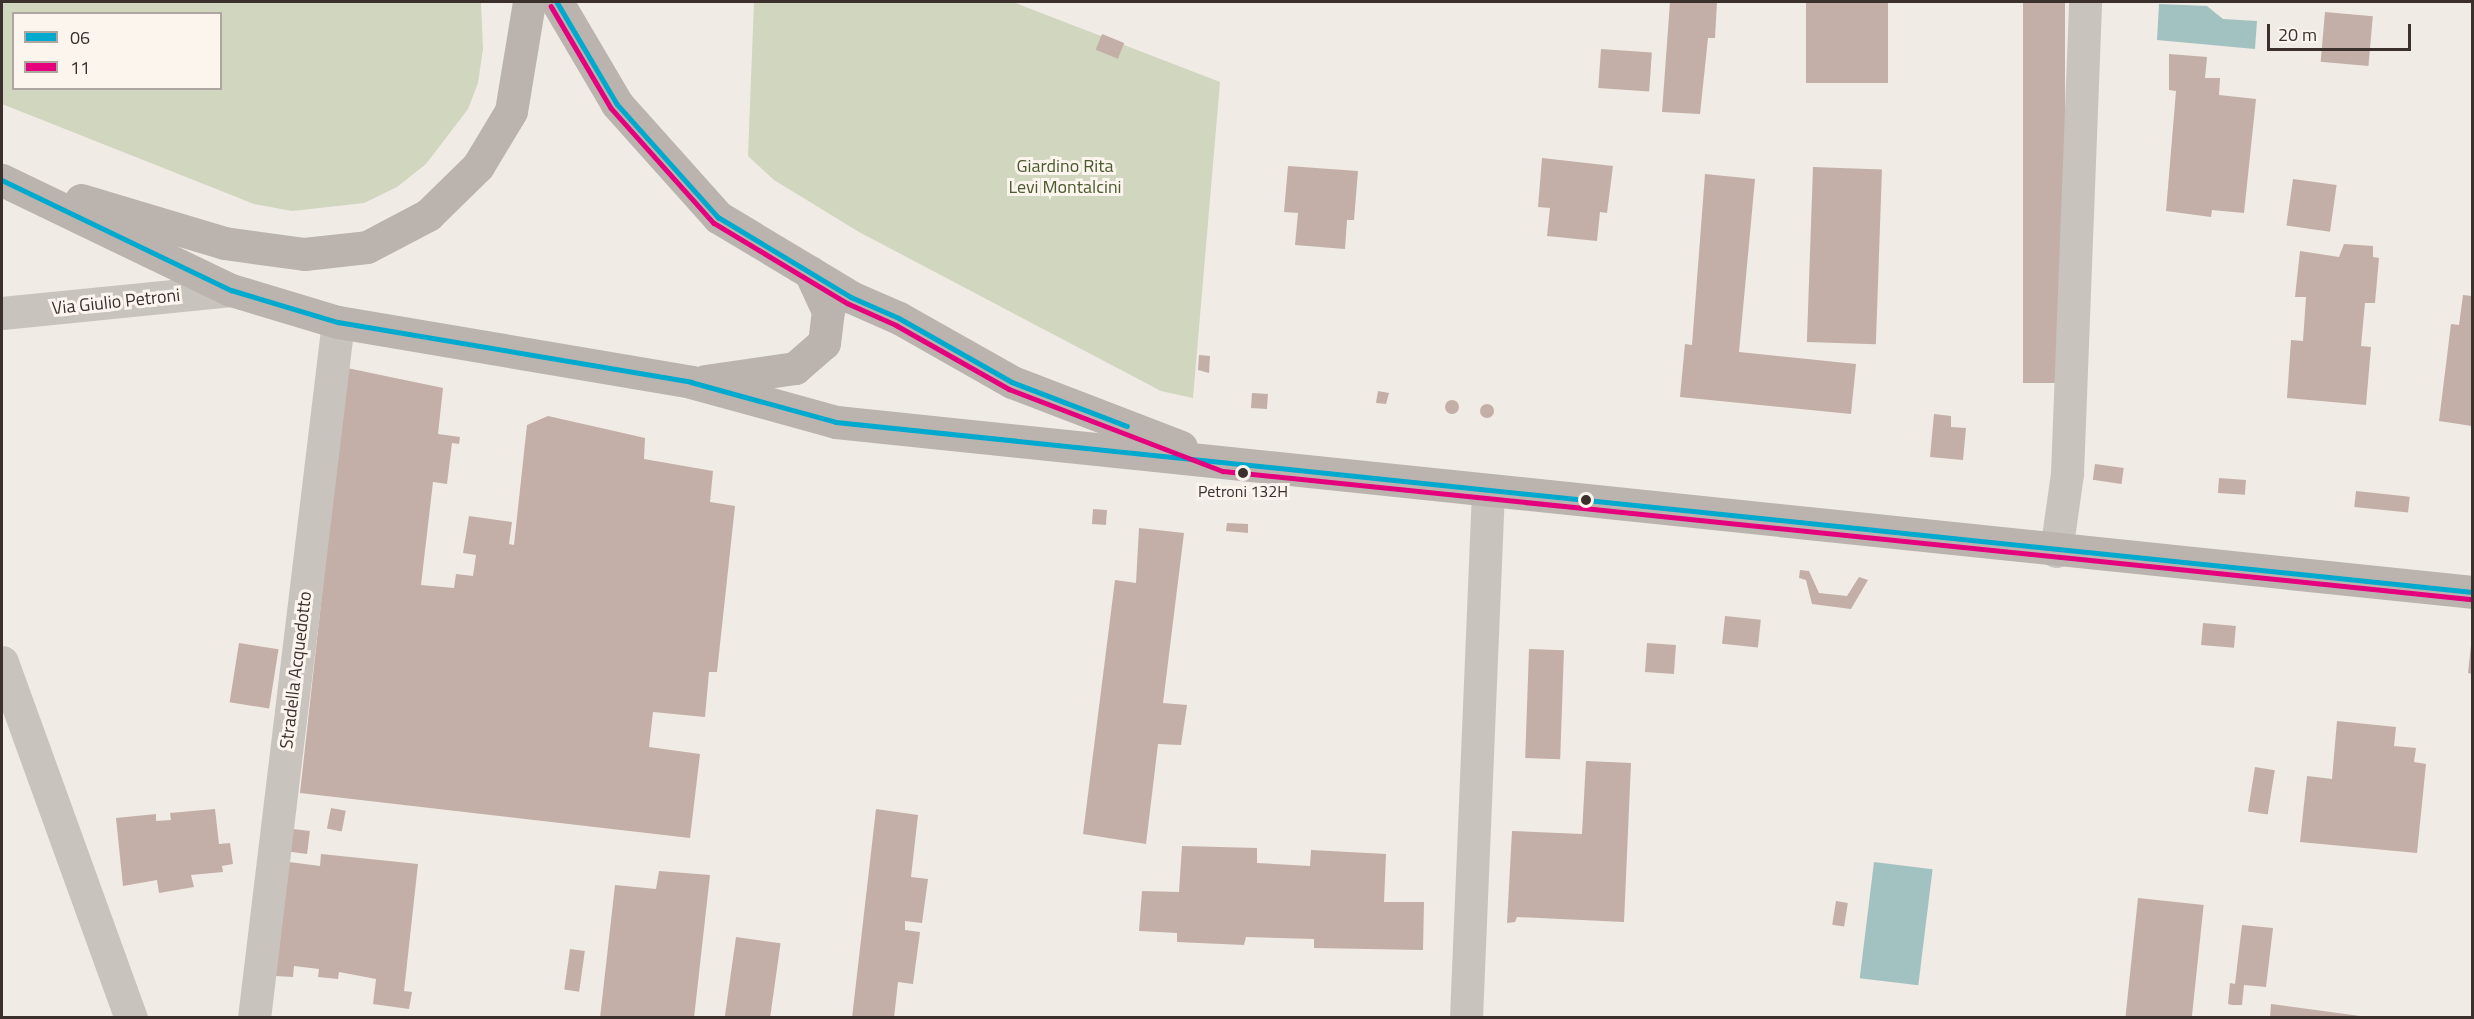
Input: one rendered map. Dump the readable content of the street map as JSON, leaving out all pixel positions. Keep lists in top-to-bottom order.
{
  "streets": {
    "street": ["Via Giulio Petroni", "Stradella Acquedotto"]
  },
  "parks": ["Giardino Rita Levi Montalcini"],
  "places": ["Petroni 132H"],
  "lines": ["transit line 06", "transit line 11"],
  "legend": ["06", "11"],
  "scale_bar": "20 m"
}
